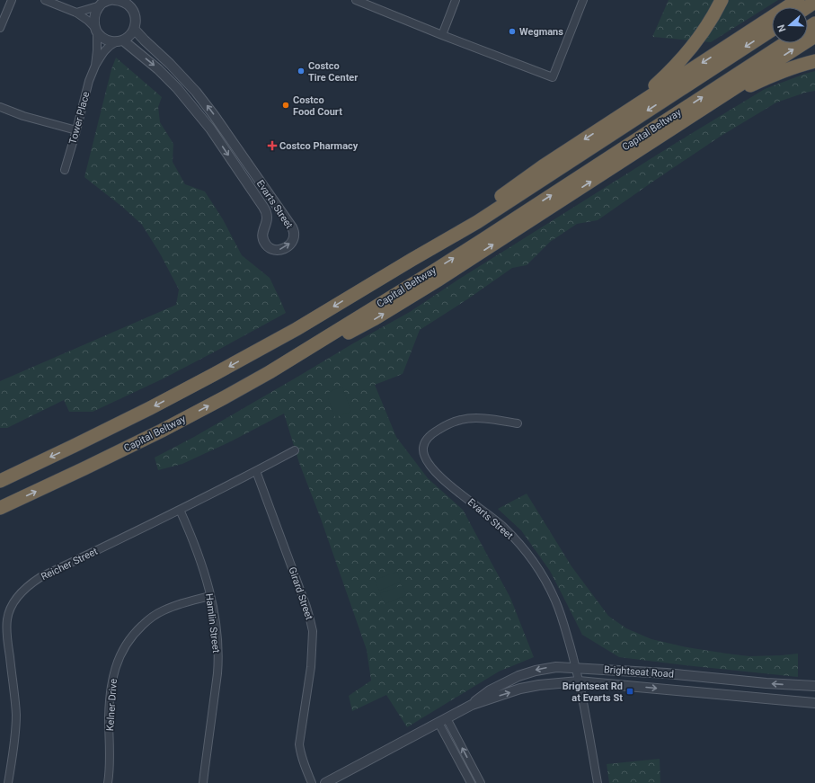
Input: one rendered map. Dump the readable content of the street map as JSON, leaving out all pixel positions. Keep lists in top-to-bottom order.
{
  "streets": {
    "highway": ["Capital Beltway"],
    "street": [
      "Tower Place",
      "Evarts Street",
      "Reicher Street",
      "Girard Street",
      "Hamlin Street",
      "Brightseat Road",
      "Kelner Drive"
    ]
  },
  "crossings": [
    ["Tower Place", "Evarts Street"],
    ["Evarts Street", "Brightseat Road"],
    ["Reicher Street", "Girard Street"],
    ["Reicher Street", "Hamlin Street"],
    ["Hamlin Street", "Kelner Drive"]
  ],
  "places": {
    "other": ["Wegmans", "Costco Tire Center", "Costco Food Court"],
    "health": ["Costco Pharmacy"],
    "transit": ["Brightseat Rd at Evarts St"]
  },
  "north": "left"
}
